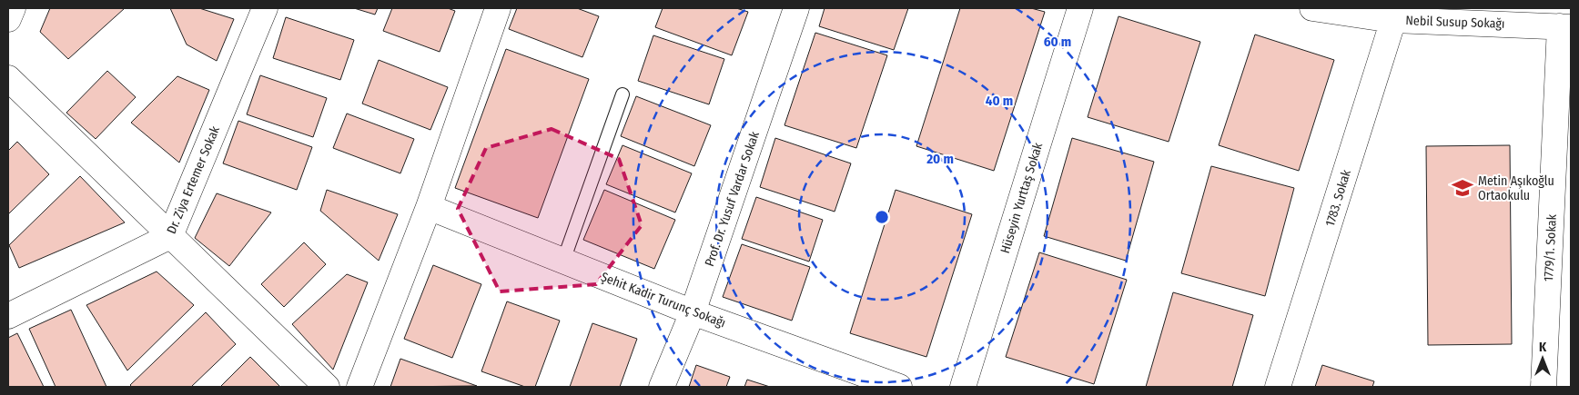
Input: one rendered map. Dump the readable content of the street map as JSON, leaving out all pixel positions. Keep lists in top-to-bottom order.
{
  "streets": {
    "street": [
      "Nebil Susup Sokağı",
      "Dr. Ziya Ertemer Sokak",
      "Hüseyin Yurttaş Sokak",
      "1783. Sokak",
      "Prof. Dr. Yusuf Vardar Sokak",
      "1779/1. Sokak",
      "Şehit Kadir Turunç Sokağı"
    ]
  },
  "crossings": [
    ["Nebil Susup Sokağı", "1783. Sokak"],
    ["Nebil Susup Sokağı", "1779/1. Sokak"],
    ["Prof. Dr. Yusuf Vardar Sokak", "Şehit Kadir Turunç Sokağı"]
  ],
  "places": {
    "school or university": ["Metin Aşıkoğlu Ortaokulu"]
  },
  "north": "top",
  "rings": ["60 m", "40 m", "20 m"]
}
